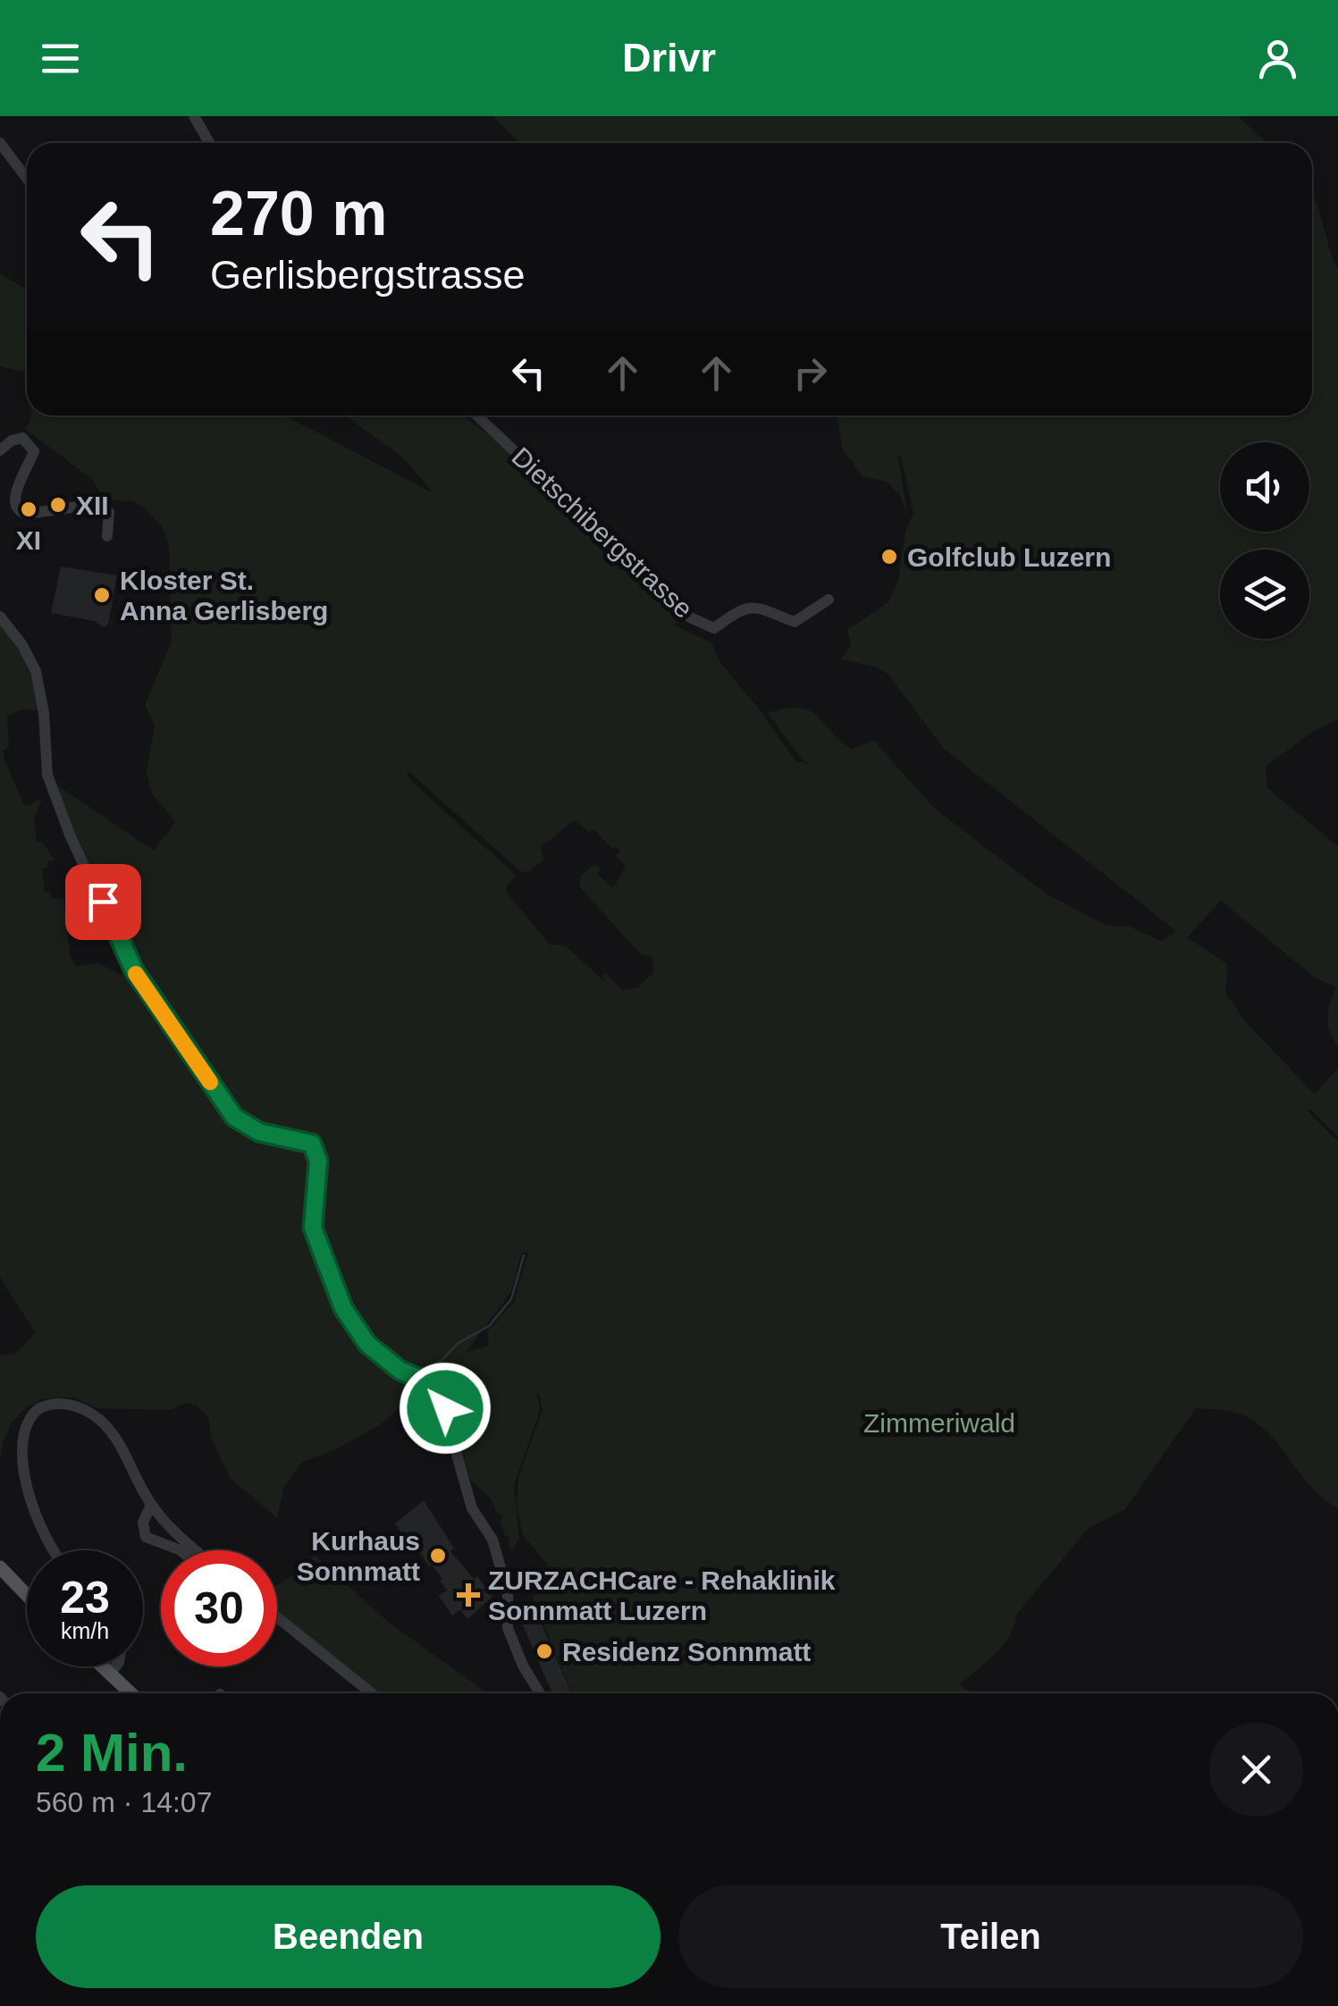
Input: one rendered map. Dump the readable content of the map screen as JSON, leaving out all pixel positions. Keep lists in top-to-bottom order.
{
  "streets": {
    "street": ["Dietschibergstrasse"]
  },
  "parks": ["Zimmeriwald"],
  "places": {
    "other": [
      "XII",
      "XI",
      "Golfclub Luzern",
      "Kloster St. Anna Gerlisberg",
      "Kurhaus Sonnmatt",
      "Residenz Sonnmatt"
    ],
    "health": ["ZURZACHCare - Rehaklinik Sonnmatt Luzern"]
  },
  "page": {
    "header": "Drivr",
    "turn": ["270 m", "Gerlisbergstrasse"],
    "speed": "23 km/h",
    "limit": "30",
    "heading": ["2 Min.", "560 m · 14:07"],
    "buttons": ["Beenden", "Teilen"]
  }
}
